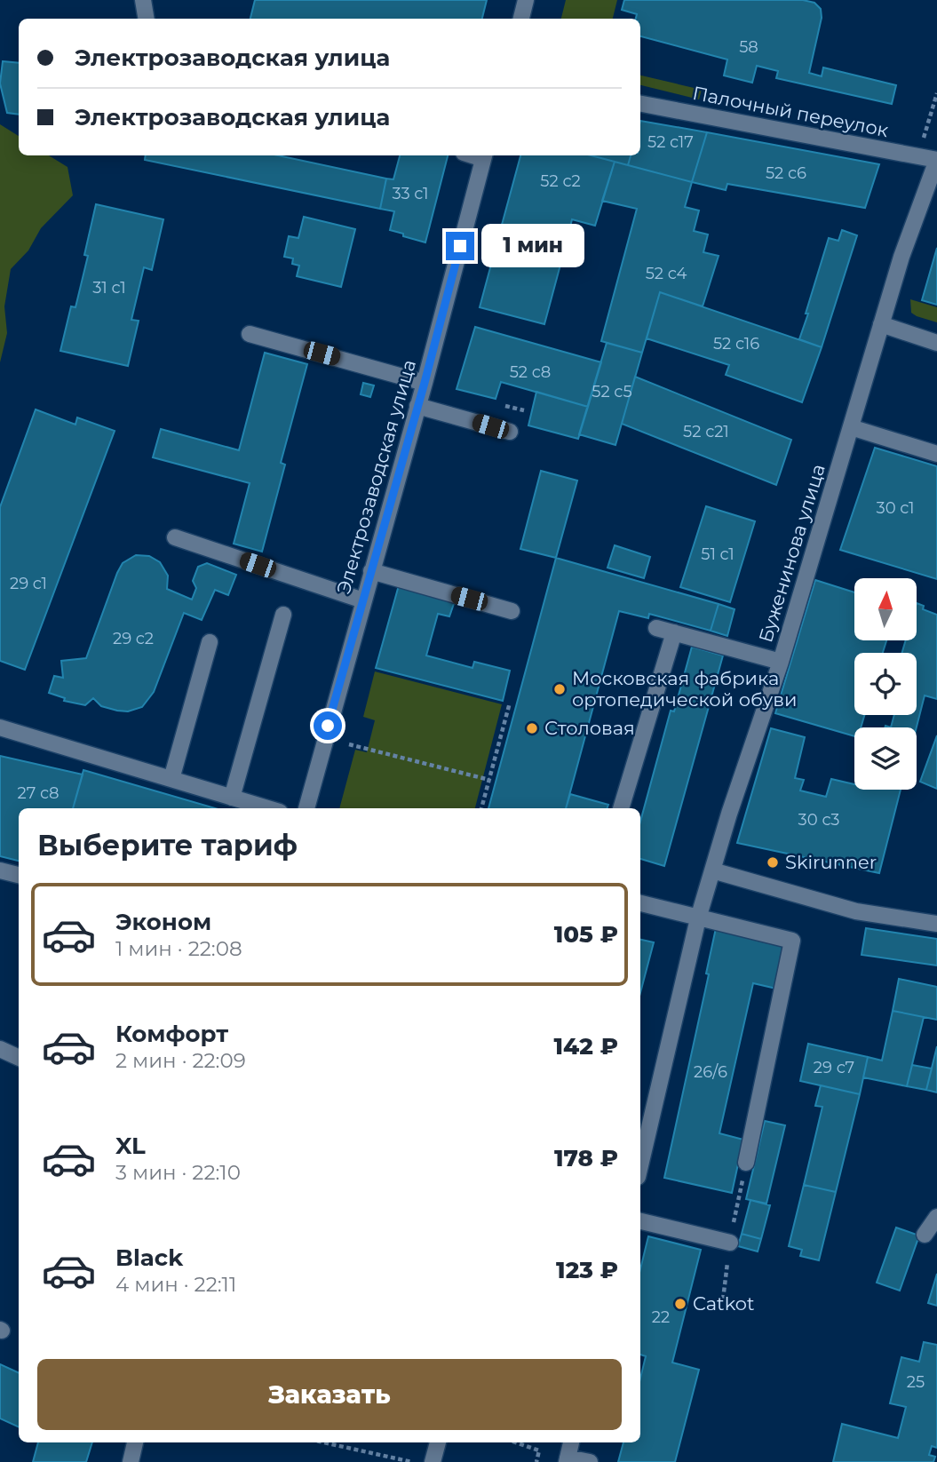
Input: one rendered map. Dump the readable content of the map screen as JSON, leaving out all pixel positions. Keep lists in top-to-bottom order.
{
  "streets": {
    "street": ["Палочный переулок", "Электрозаводская улица", "Буженинова улица"]
  },
  "crossings": [
    ["Палочный переулок", "Буженинова улица"]
  ],
  "places": [
    "Московская фабрика ортопедической обуви",
    "Столовая",
    "Skirunner",
    "Catkot"
  ],
  "house_numbers": [
    "58",
    "52 с17",
    "52 с6",
    "52 с2",
    "33 с1",
    "52 с4",
    "31 с1",
    "52 с16",
    "52 с8",
    "52 с5",
    "52 с21",
    "30 с1",
    "51 с1",
    "29 с1",
    "29 с2",
    "27 с8",
    "30 с3",
    "29 с7",
    "26/6",
    "22",
    "25"
  ],
  "north": "top",
  "page": {
    "banner": ["Электрозаводская улица", "Электрозаводская улица"],
    "bubble": "1 мин",
    "heading": "Выберите тариф",
    "list": [
      {
        "name": "Эконом",
        "note": "1 мин · 22:08",
        "value": "105 ₽"
      },
      {
        "name": "Комфорт",
        "note": "2 мин · 22:09",
        "value": "142 ₽"
      },
      {
        "name": "XL",
        "note": "3 мин · 22:10",
        "value": "178 ₽"
      },
      {
        "name": "Black",
        "note": "4 мин · 22:11",
        "value": "123 ₽"
      }
    ],
    "buttons": "Заказать"
  }
}
